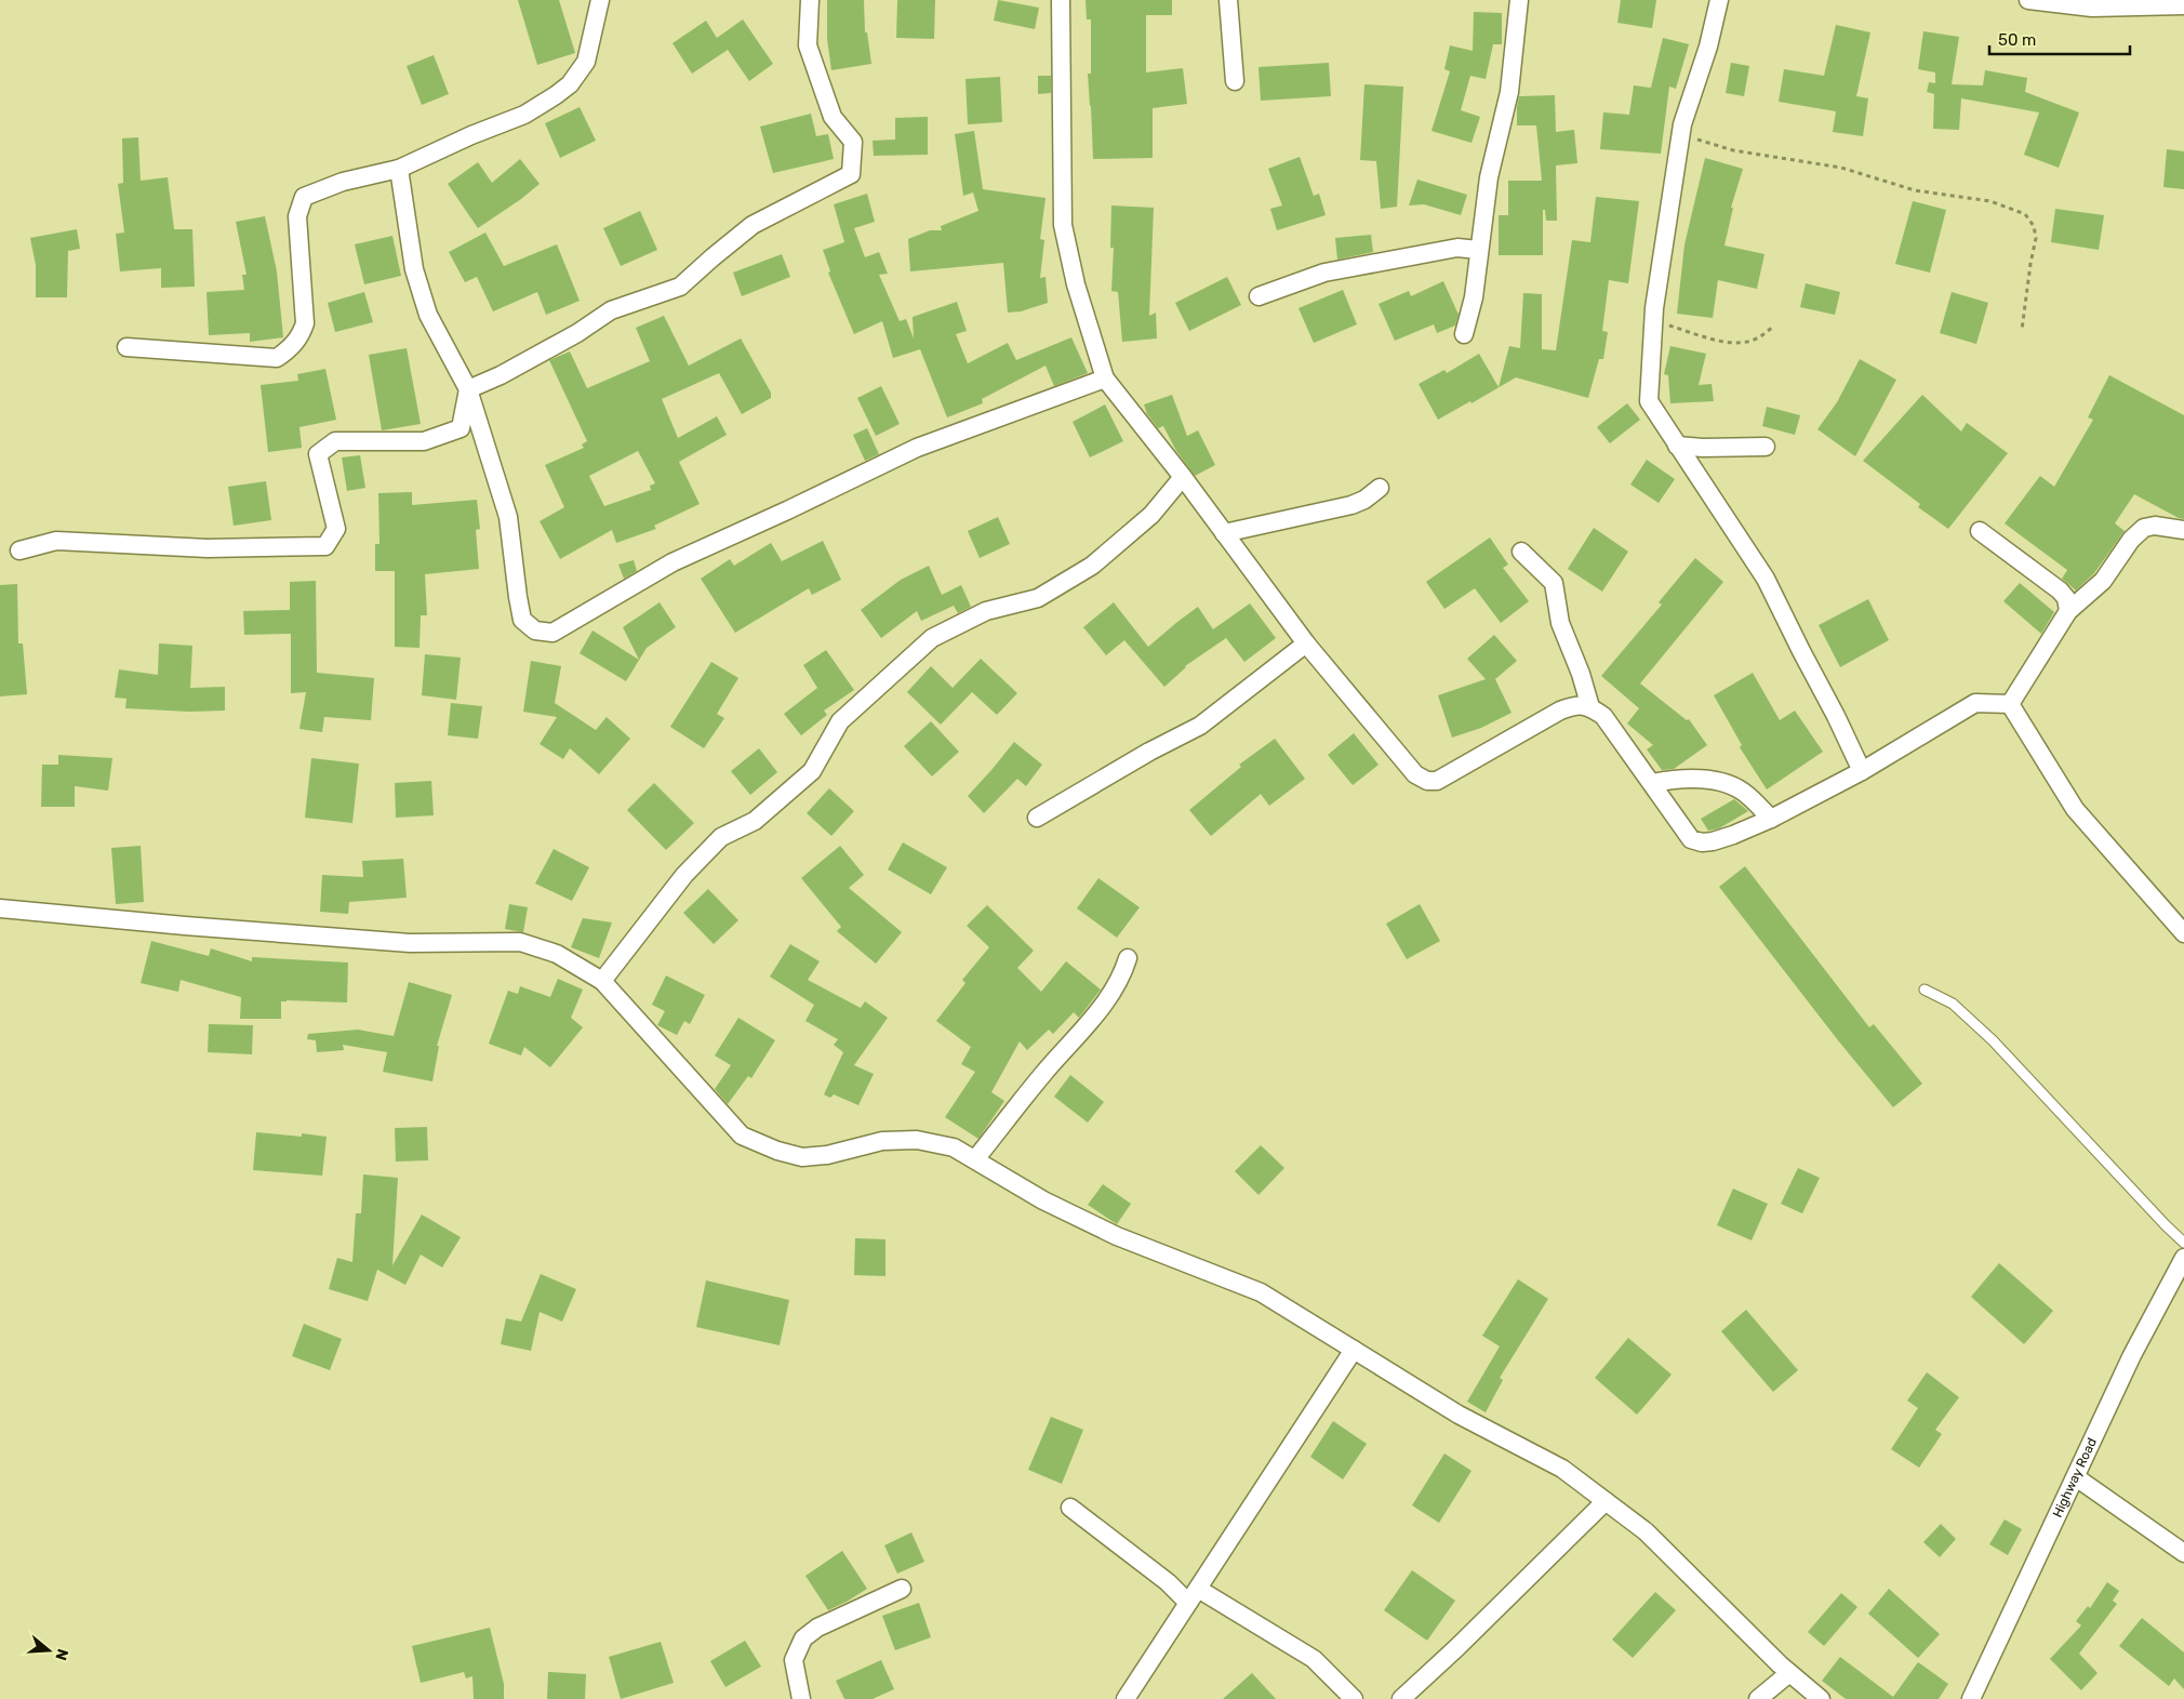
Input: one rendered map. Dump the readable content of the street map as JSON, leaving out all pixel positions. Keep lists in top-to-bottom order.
{
  "streets": {
    "street": ["Highway Road"]
  },
  "scale_bar": "50 m",
  "north": "right"
}
